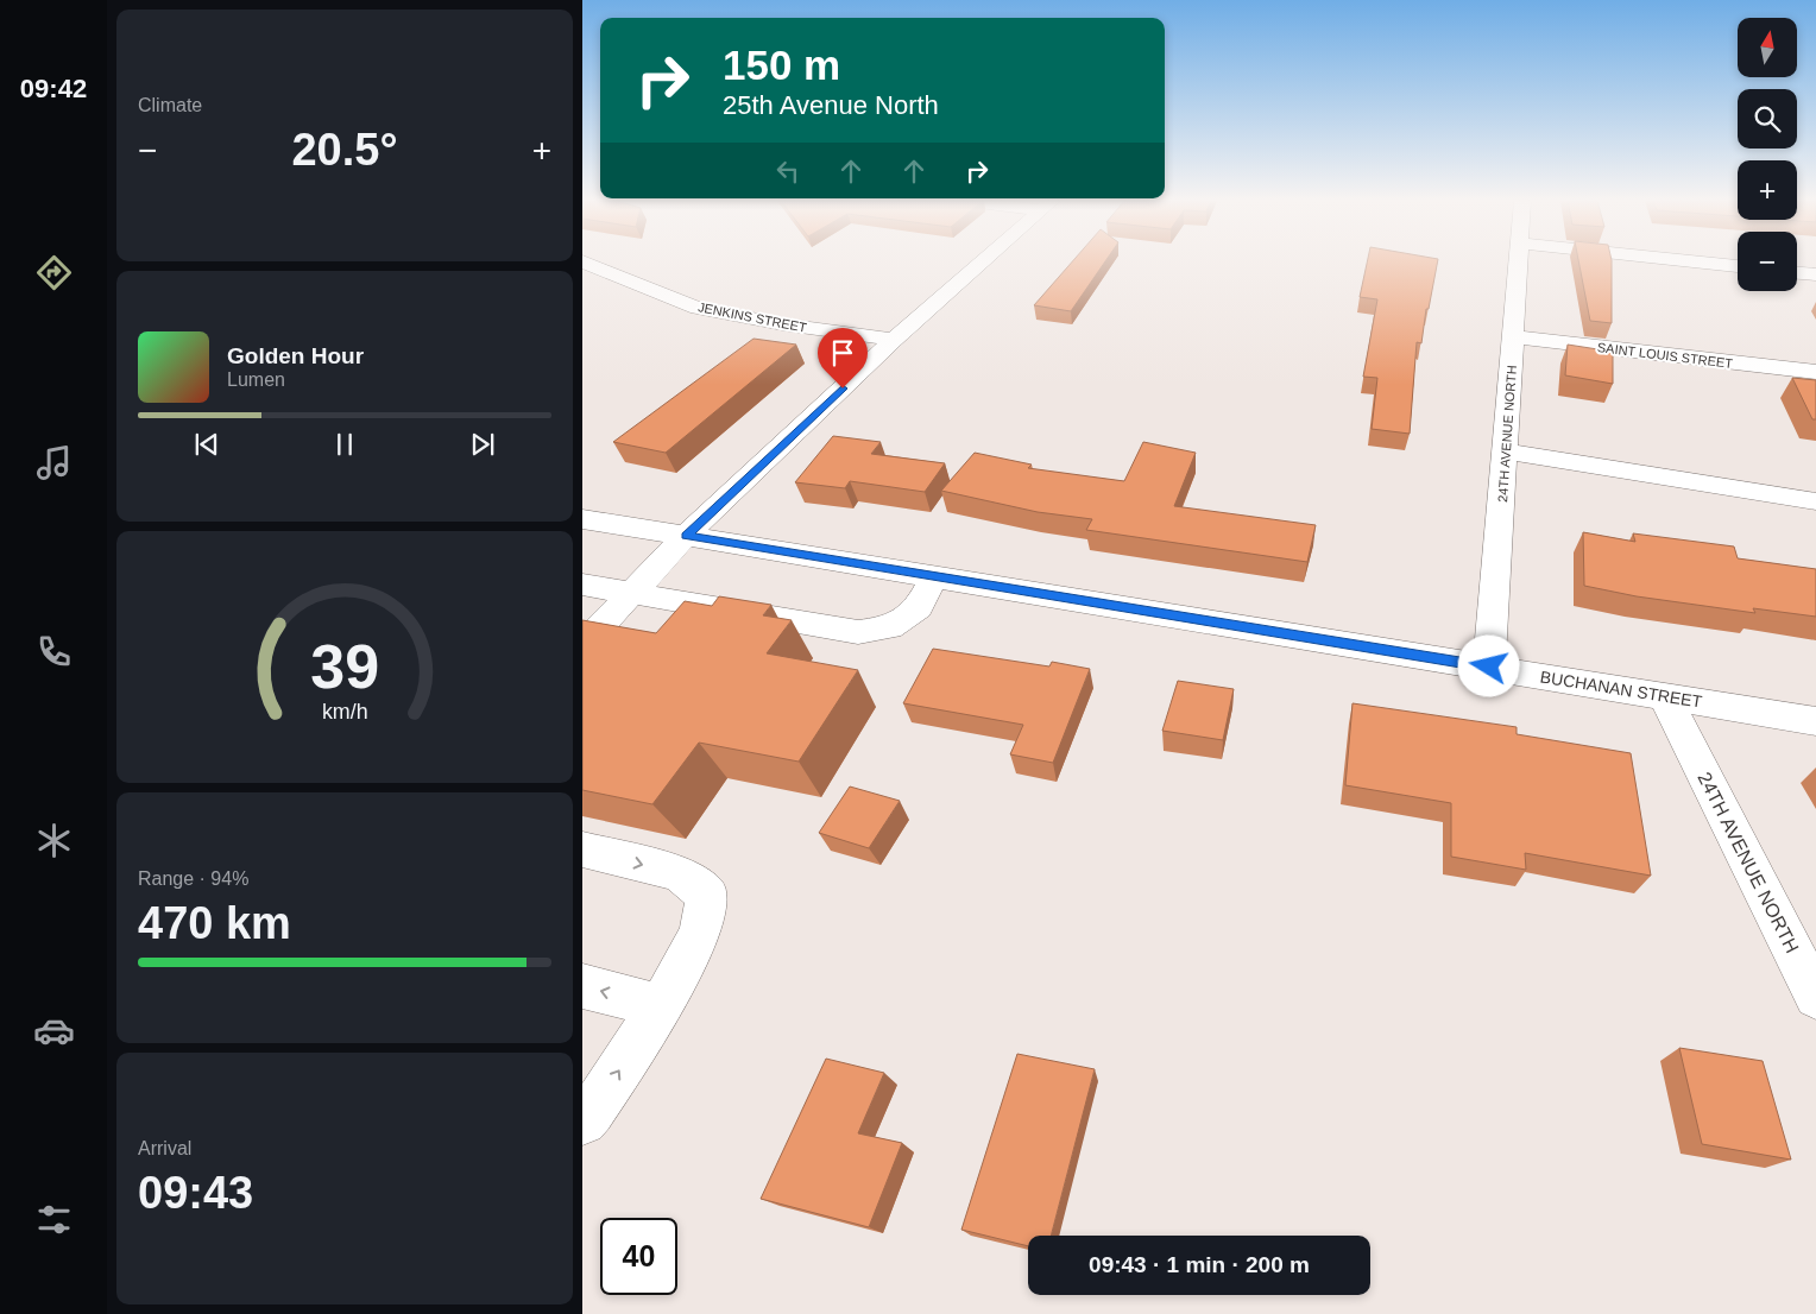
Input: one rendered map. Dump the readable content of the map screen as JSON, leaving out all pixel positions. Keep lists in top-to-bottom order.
{
  "streets": {
    "street": [
      "JENKINS STREET",
      "SAINT LOUIS STREET",
      "24TH AVENUE NORTH",
      "BUCHANAN STREET"
    ]
  },
  "crossings": [
    ["SAINT LOUIS STREET", "24TH AVENUE NORTH"],
    ["24TH AVENUE NORTH", "BUCHANAN STREET"]
  ],
  "north": "top",
  "page": {
    "tabs": "09:42",
    "tile": [
      "Climate",
      ["Range · 94%", "470 km"],
      ["Arrival", "09:43"]
    ],
    "map_buttons": ["+", "−"],
    "turn": ["150 m", "25th Avenue North"],
    "heat": ["−", "20.5°", "+"],
    "song": ["Golden Hour", "Lumen"],
    "limit": "40",
    "trip": "09:43 · 1 min · 200 m",
    "gauge": ["39", "km/h"]
  }
}
